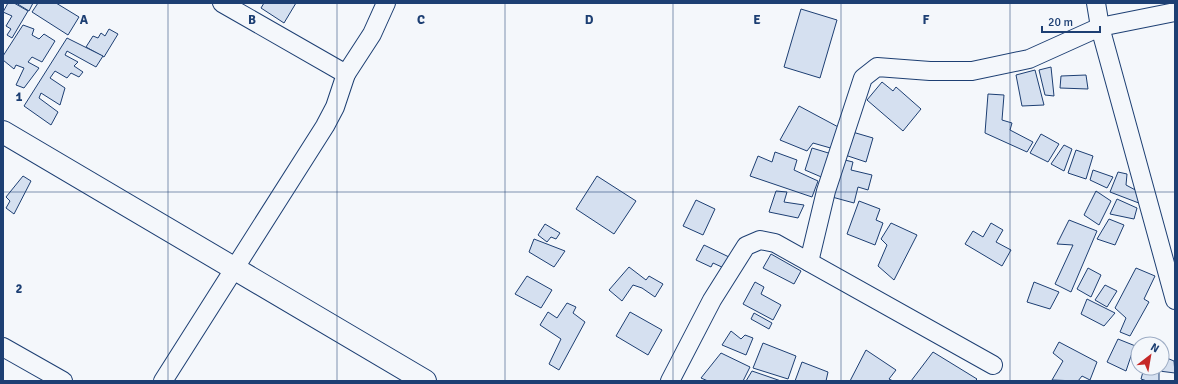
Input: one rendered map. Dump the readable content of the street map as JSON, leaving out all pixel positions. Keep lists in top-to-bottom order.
{
  "scale_bar": "20 m",
  "north": "top right",
  "grid": {
    "columns": [
      "A",
      "B",
      "C",
      "D",
      "E",
      "F"
    ],
    "rows": ["1", "2"]
  }
}
